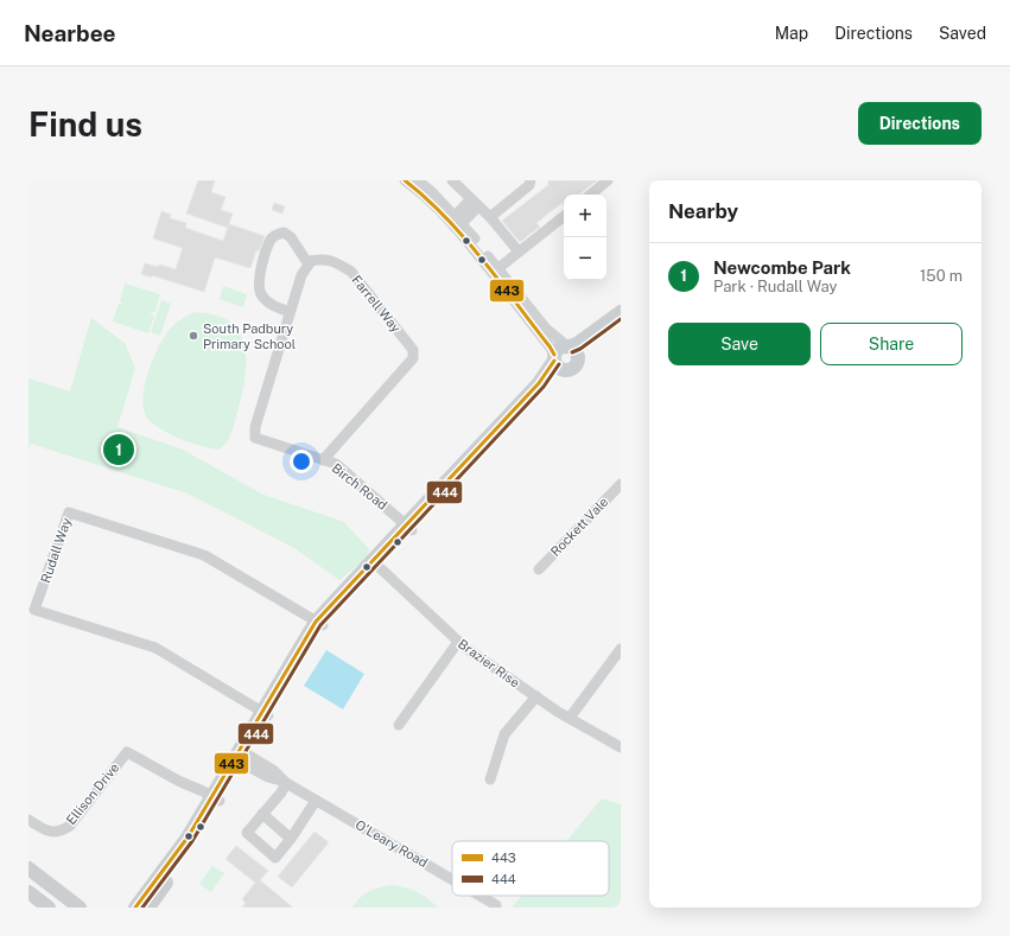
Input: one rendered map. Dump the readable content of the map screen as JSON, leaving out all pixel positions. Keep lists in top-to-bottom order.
{
  "streets": {
    "street": [
      "Farrell Way",
      "Birch Road",
      "Rockett Vale",
      "Rudall Way",
      "Brazier Rise",
      "Ellison Drive",
      "O'Leary Road"
    ]
  },
  "crossings": [
    ["Farrell Way", "Birch Road"]
  ],
  "places": ["South Padbury Primary School"],
  "lines": ["transit line 443", "transit line 444"],
  "legend": ["443", "444"],
  "page": {
    "header": "Nearbee",
    "nav": ["Map", "Directions", "Saved"],
    "buttons": [
      "Directions",
      ["Save", "Share"]
    ],
    "title": "Find us",
    "heading": "Nearby",
    "map_buttons": ["+", "−"],
    "list": [
      {
        "mark": "1",
        "name": "Newcombe Park",
        "note": "Park · Rudall Way",
        "value": "150 m"
      }
    ],
    "pins": "1"
  }
}
